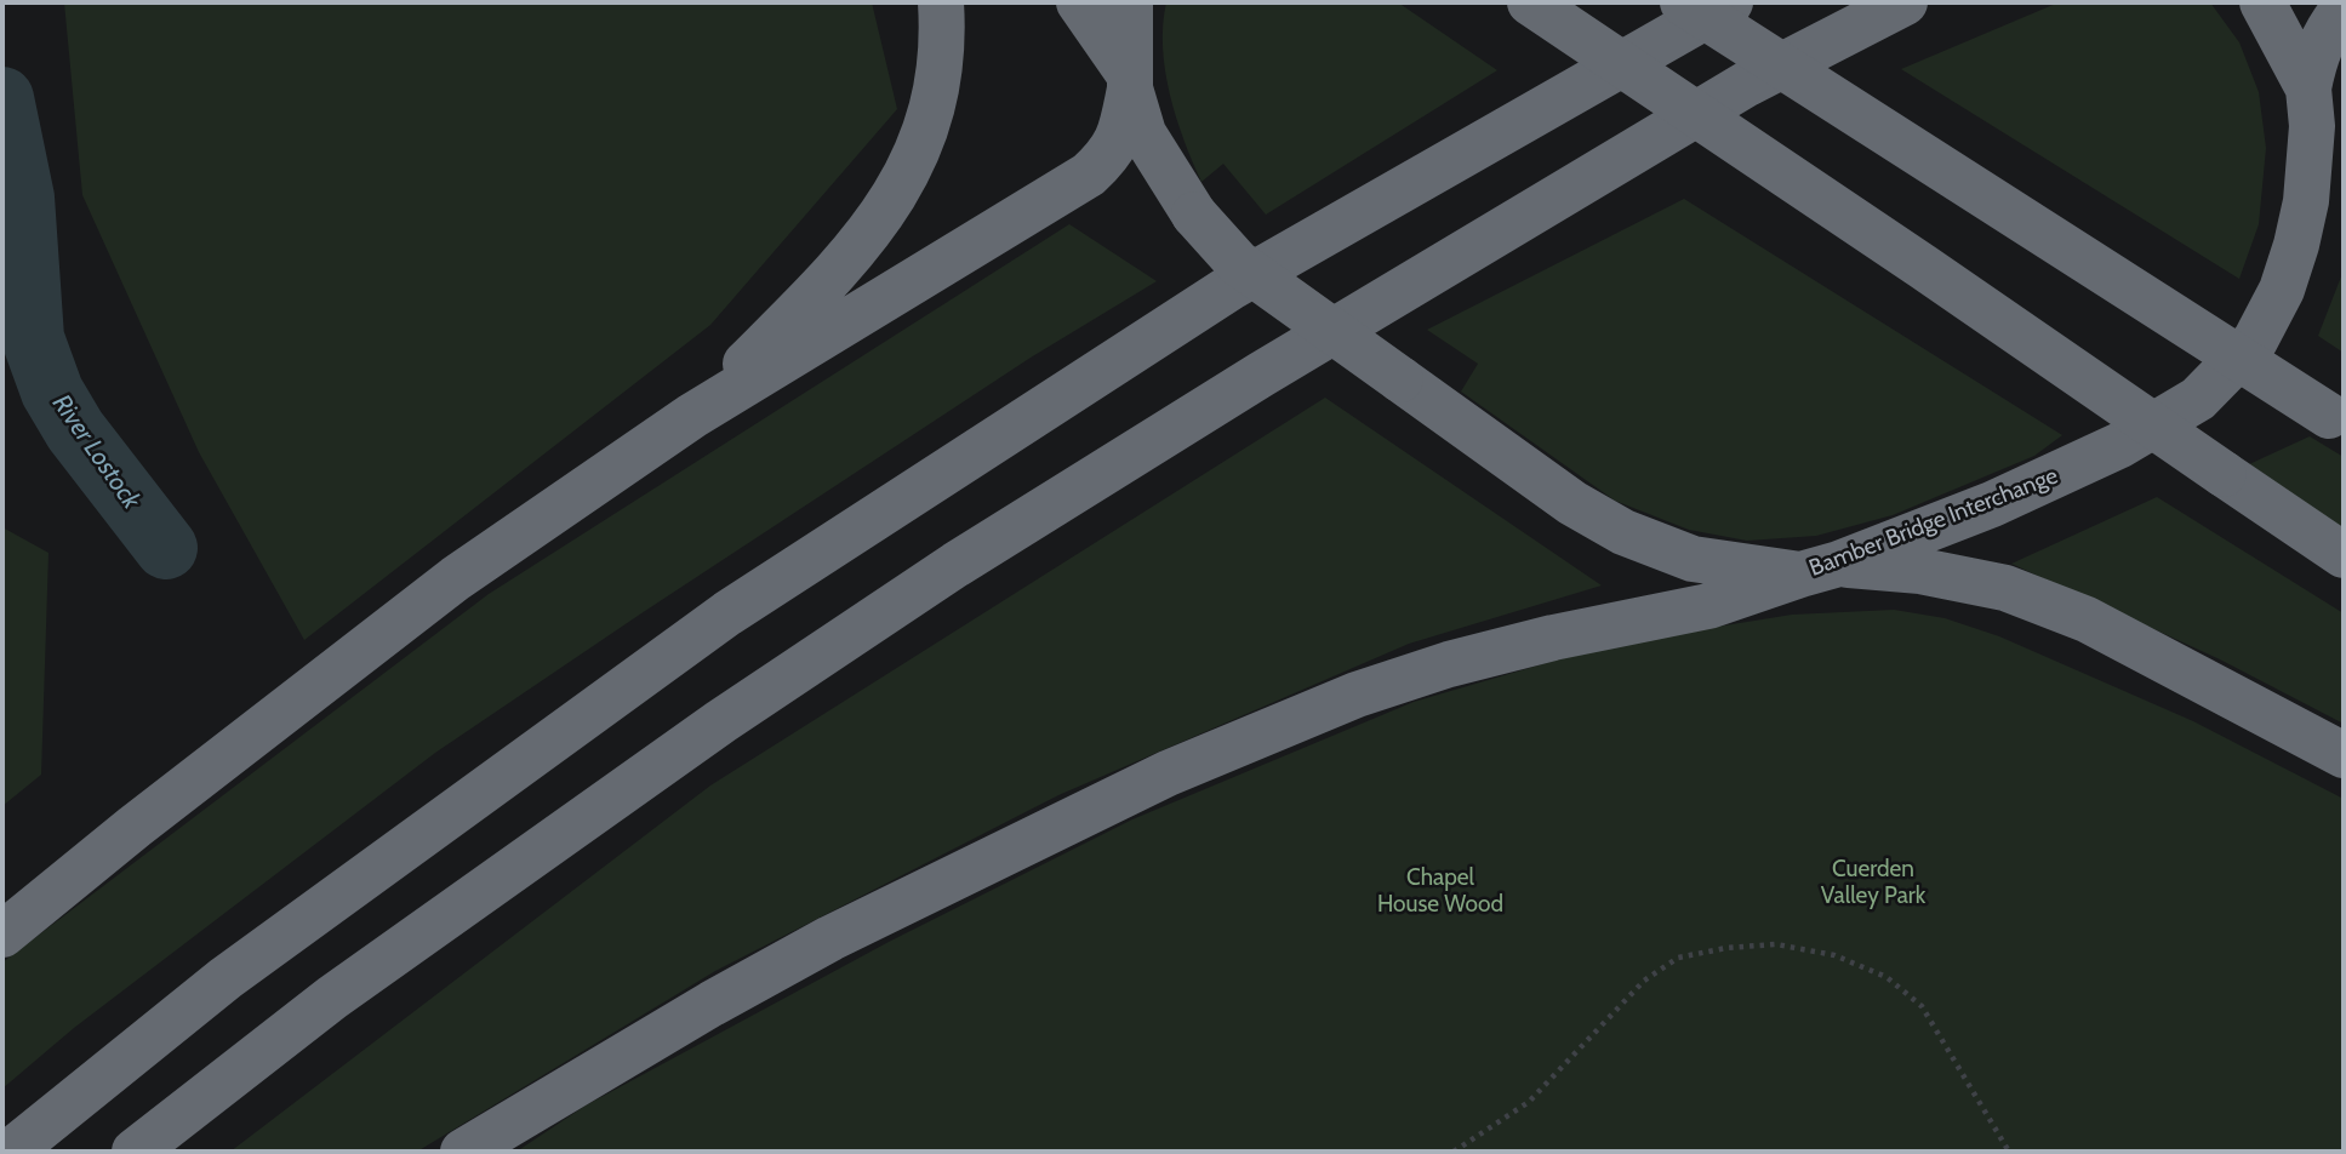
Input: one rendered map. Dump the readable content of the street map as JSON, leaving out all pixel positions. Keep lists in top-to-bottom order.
{
  "streets": {
    "highway": ["Bamber Bridge Interchange"]
  },
  "water": ["River Lostock"],
  "parks": ["Cuerden Valley Park", "Chapel House Wood"]
}
